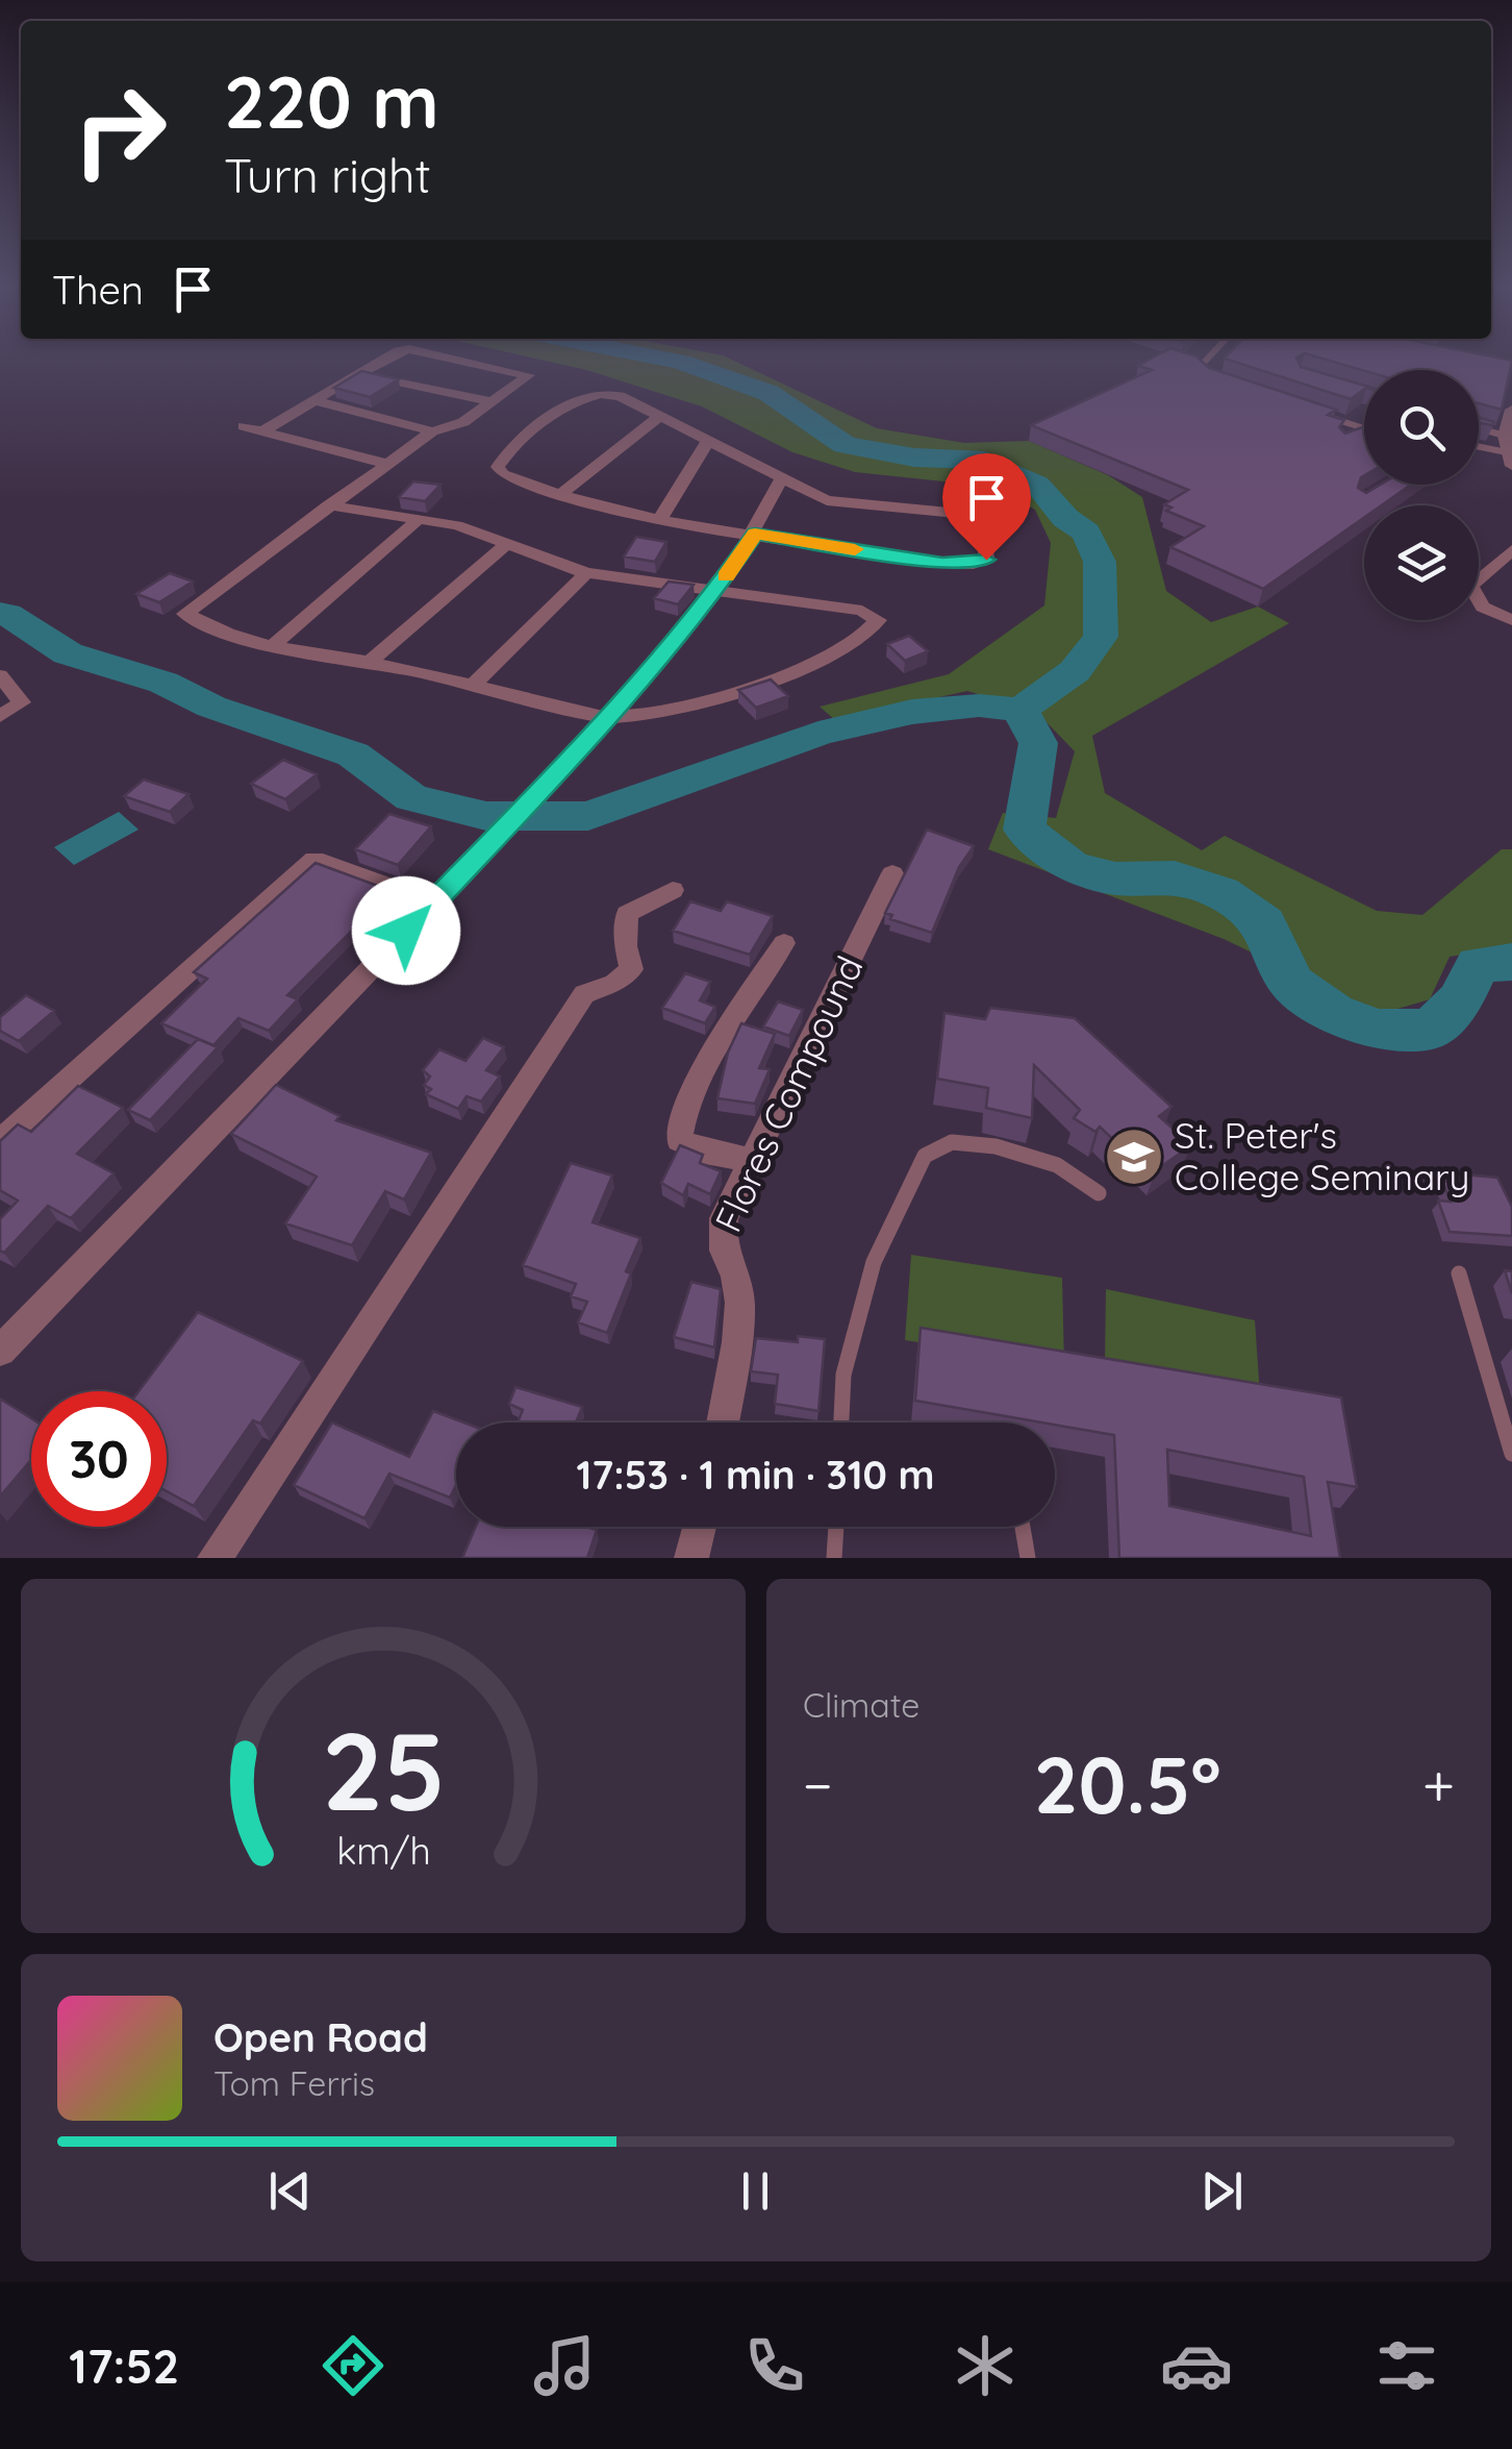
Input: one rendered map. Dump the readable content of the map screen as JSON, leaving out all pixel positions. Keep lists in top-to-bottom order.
{
  "streets": {
    "street": ["Flores Compound"]
  },
  "places": {
    "school or university": ["St. Peter's College Seminary"]
  },
  "page": {
    "turn": ["220 m", "Turn right"],
    "then": "Then",
    "limit": "30",
    "trip": "17:53 · 1 min · 310 m",
    "tile": "Climate",
    "heat": ["−", "20.5°", "+"],
    "song": ["Open Road", "Tom Ferris"],
    "tabs": "17:52",
    "gauge": ["25", "km/h"]
  }
}
